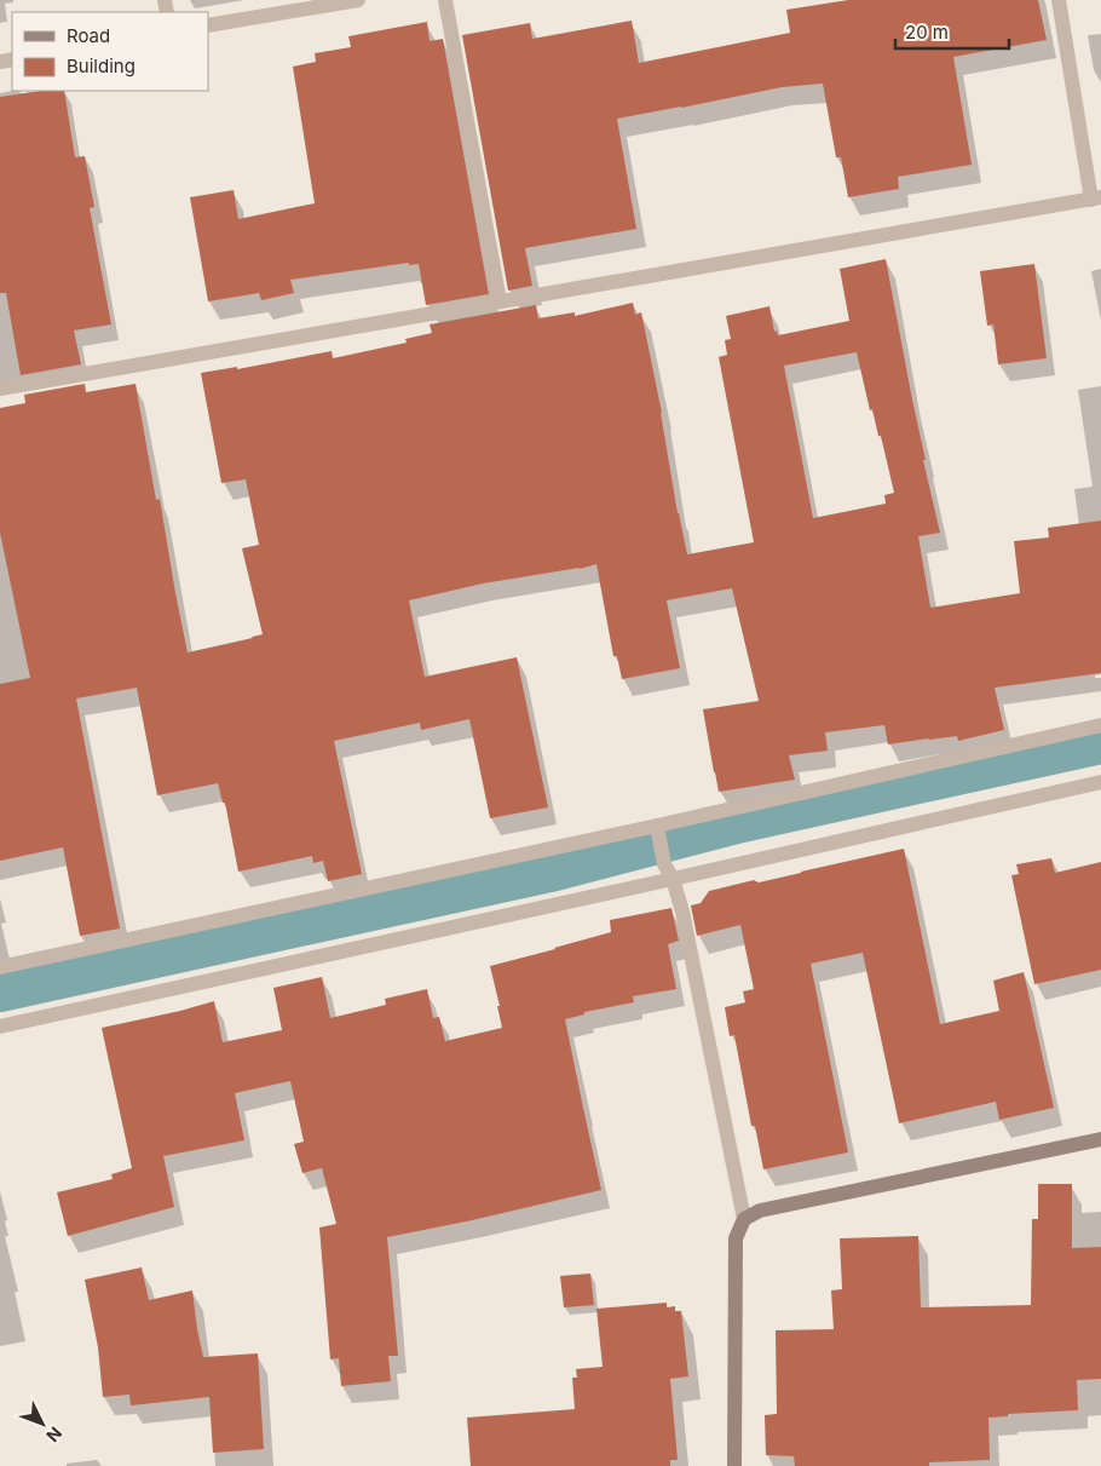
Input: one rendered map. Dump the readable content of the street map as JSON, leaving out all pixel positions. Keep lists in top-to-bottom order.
{
  "legend": ["Road", "Building"],
  "scale_bar": "20 m",
  "north": "bottom right"
}
